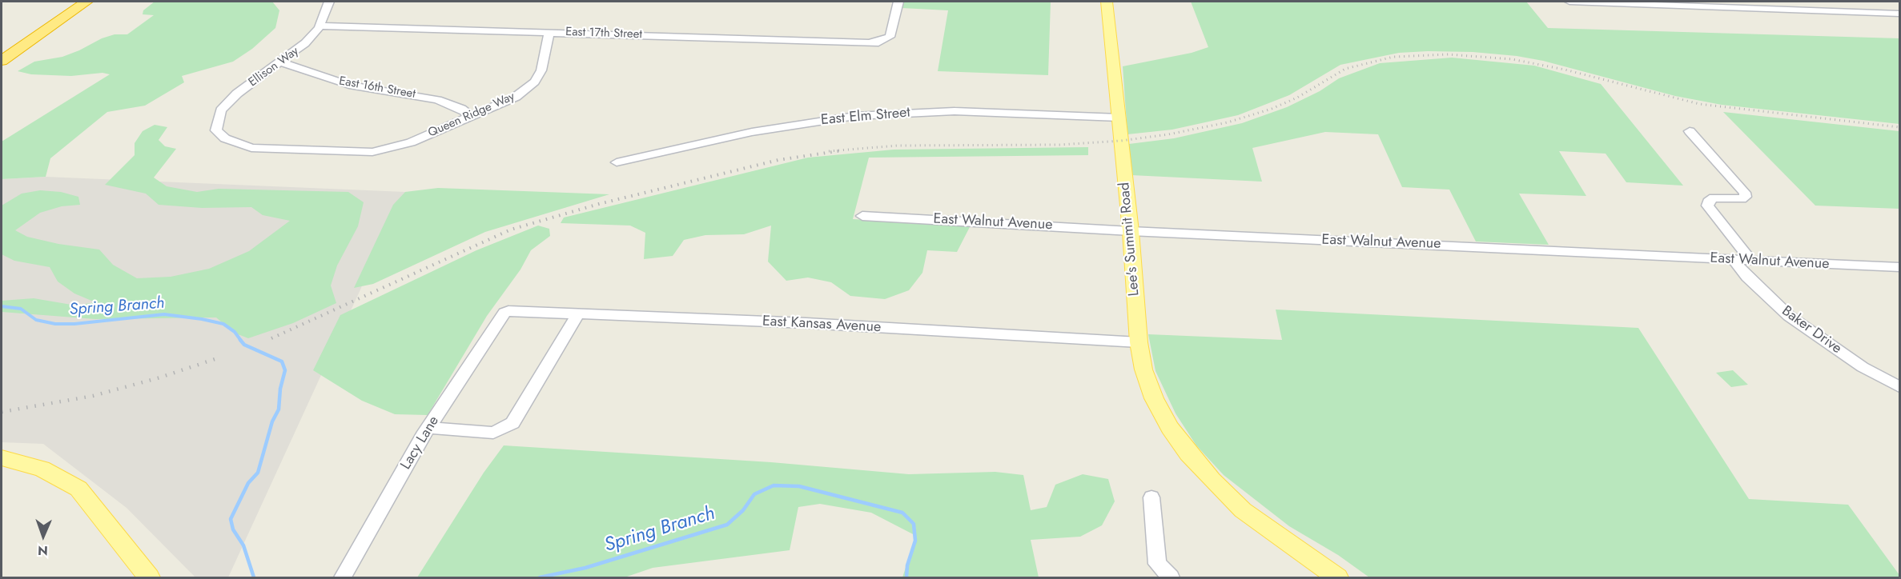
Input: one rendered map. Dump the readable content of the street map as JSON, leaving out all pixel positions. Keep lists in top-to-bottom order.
{
  "streets": {
    "main road": ["Lee's Summit Road"],
    "street": [
      "East 17th Street",
      "Ellison Way",
      "East 16th Street",
      "Queen Ridge Way",
      "East Elm Street",
      "East Walnut Avenue",
      "East Kansas Avenue",
      "Baker Drive",
      "Lacy Lane"
    ]
  },
  "crossings": [
    ["East 17th Street", "Ellison Way"],
    ["East 17th Street", "Queen Ridge Way"],
    ["Ellison Way", "East 16th Street"],
    ["Ellison Way", "Queen Ridge Way"],
    ["East 16th Street", "Queen Ridge Way"],
    ["East Elm Street", "Lee's Summit Road"],
    ["East Walnut Avenue", "Lee's Summit Road"],
    ["East Walnut Avenue", "Baker Drive"],
    ["Lee's Summit Road", "East Kansas Avenue"],
    ["East Kansas Avenue", "Lacy Lane"]
  ],
  "water": ["Spring Branch"],
  "north": "bottom"
}
